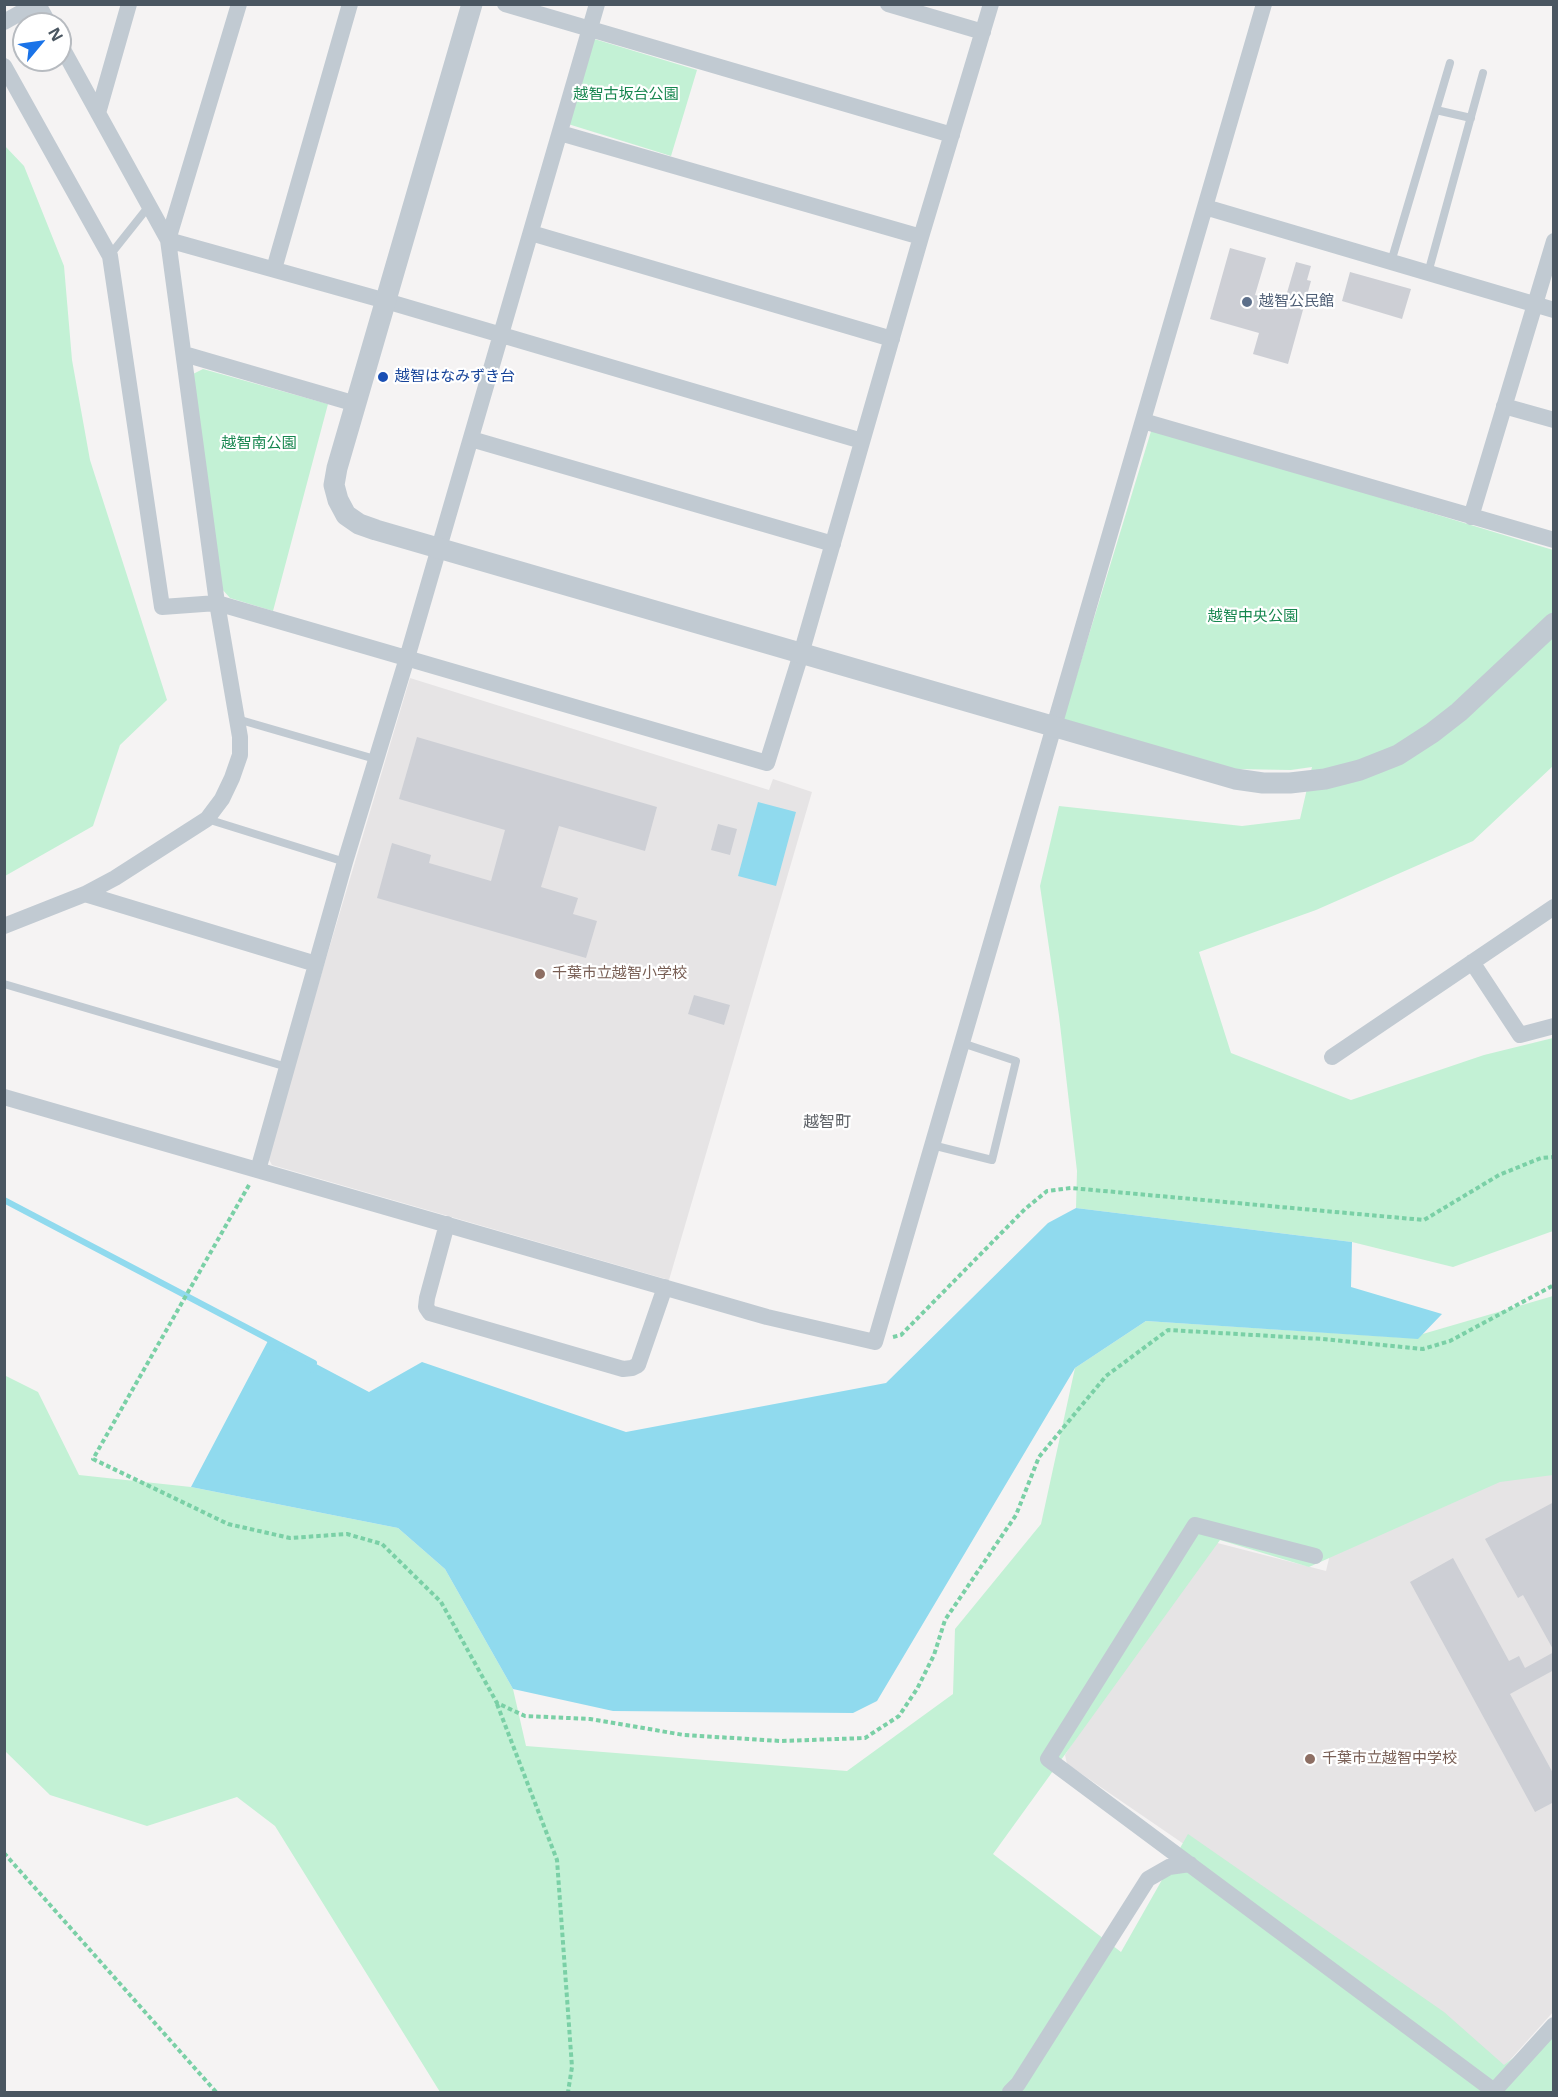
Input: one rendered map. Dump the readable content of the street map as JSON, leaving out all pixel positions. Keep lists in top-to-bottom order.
{
  "districts": ["越智町"],
  "parks": ["越智古坂台公園", "越智南公園", "越智中央公園"],
  "places": [
    "越智公民館",
    "越智はなみずき台",
    "千葉市立越智小学校",
    "千葉市立越智中学校"
  ],
  "north": "top right"
}
